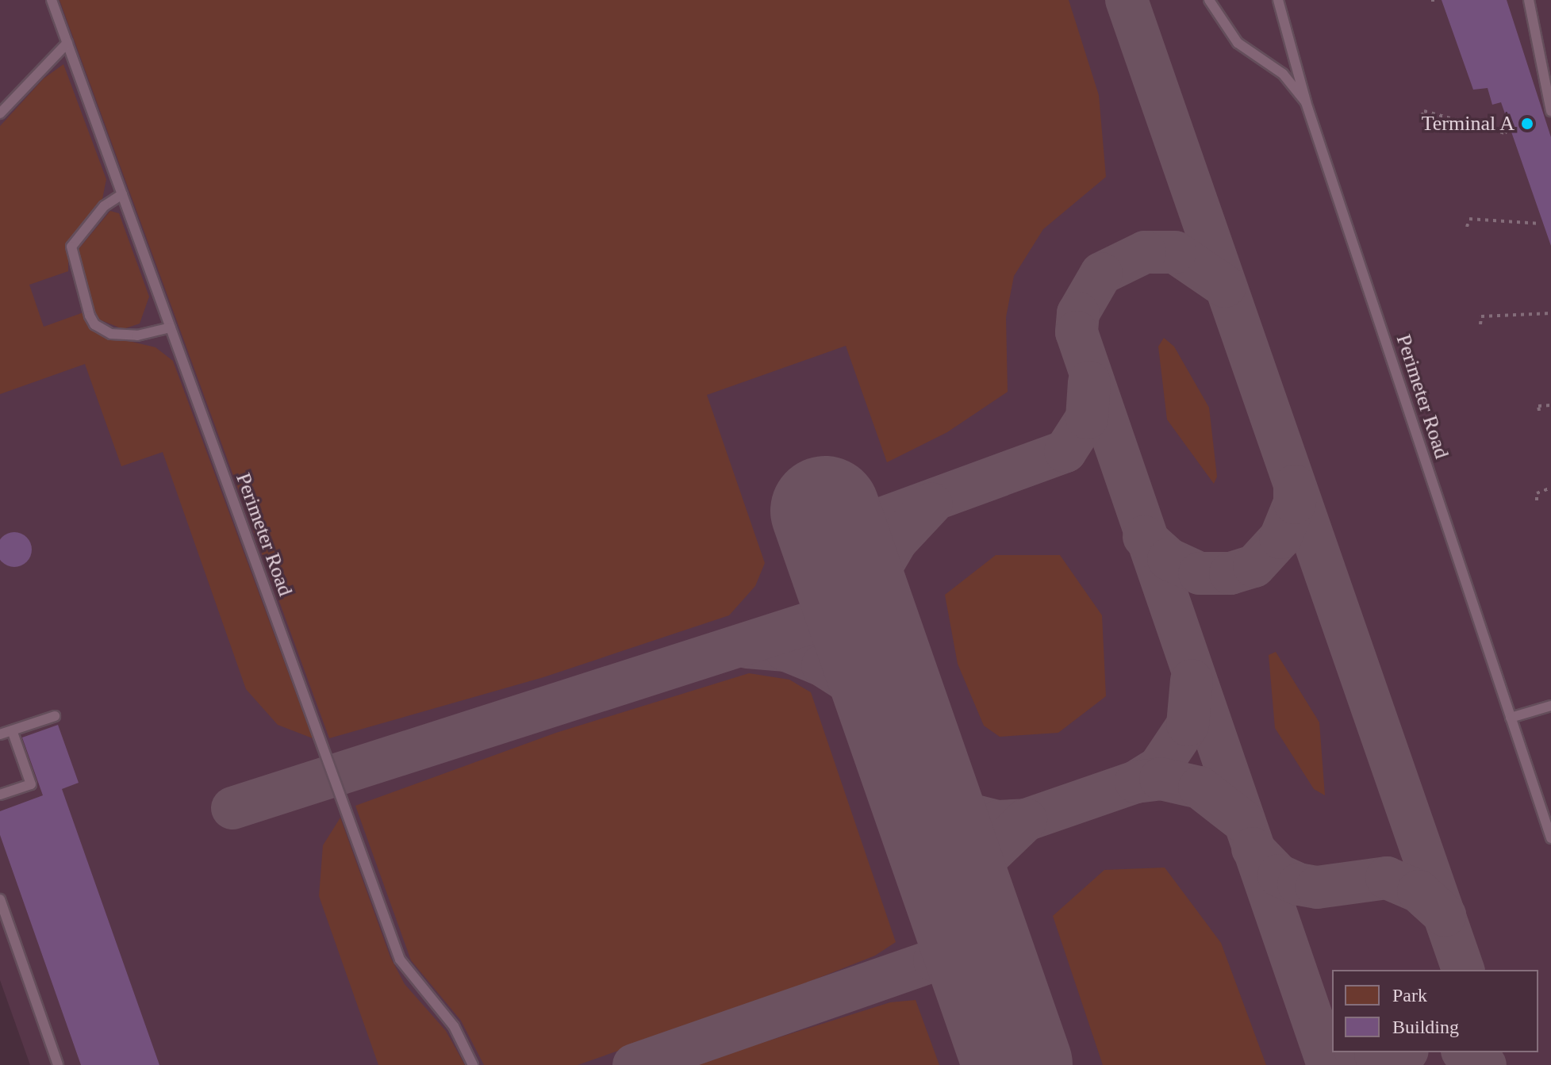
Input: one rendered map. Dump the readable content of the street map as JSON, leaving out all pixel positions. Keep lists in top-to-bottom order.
{
  "streets": {
    "lane": ["Perimeter Road"]
  },
  "places": ["Terminal A"],
  "legend": ["Park", "Building"]
}
